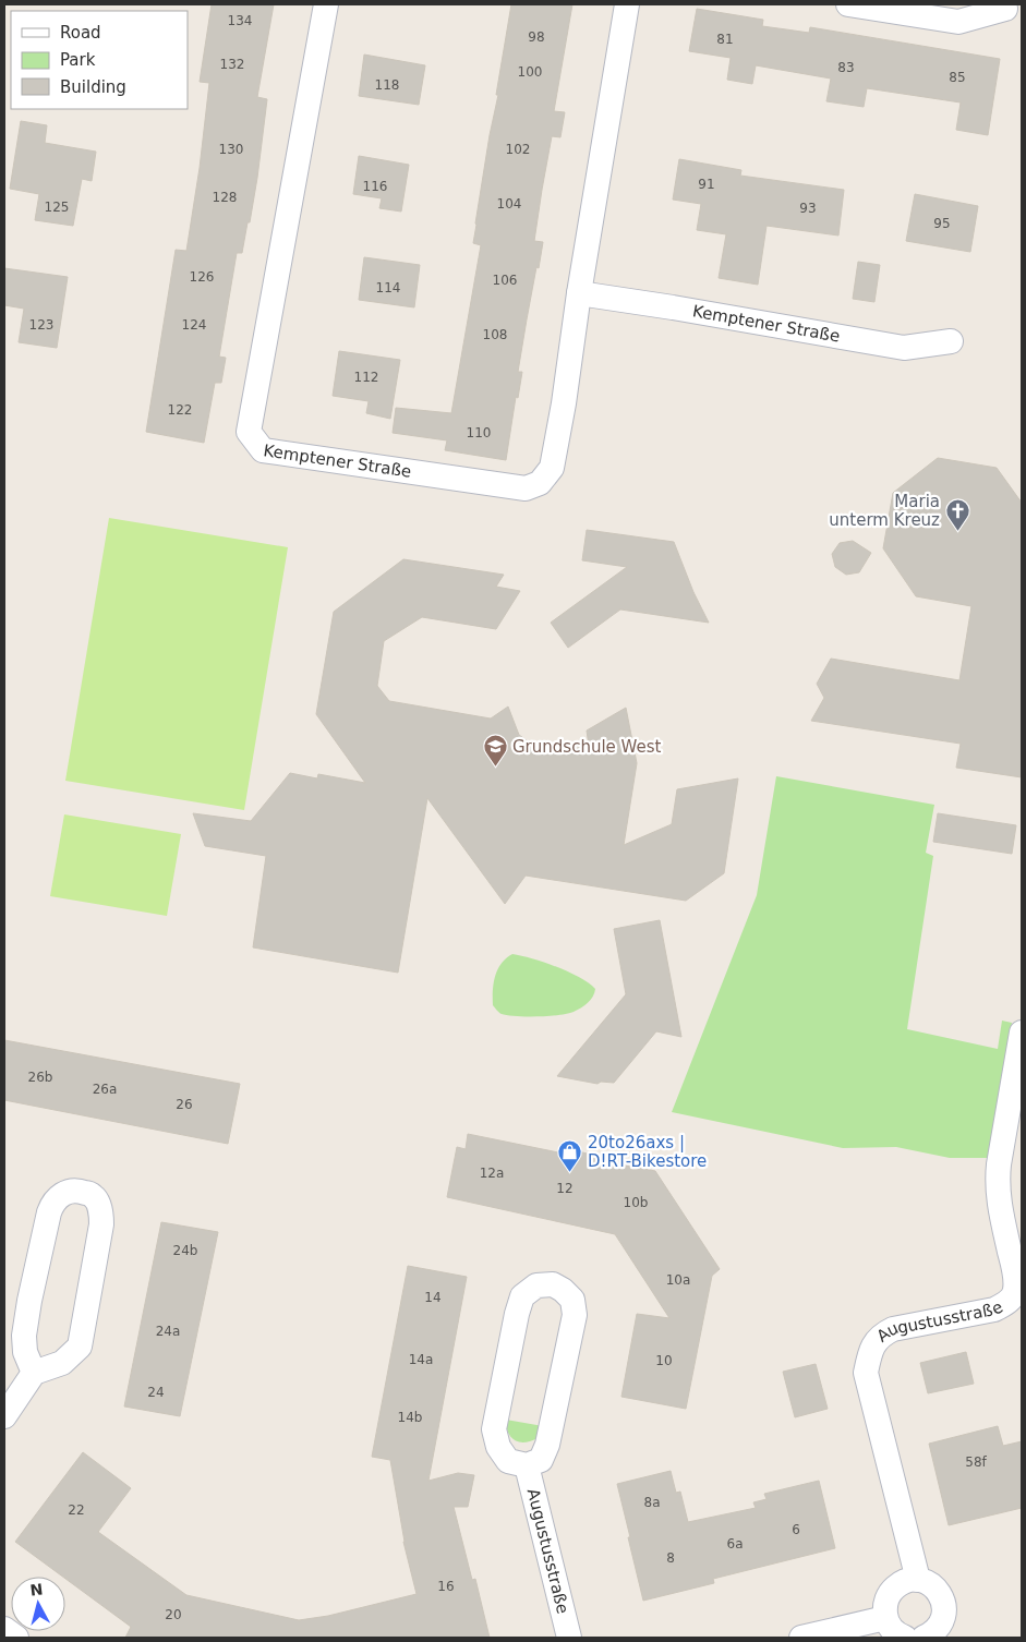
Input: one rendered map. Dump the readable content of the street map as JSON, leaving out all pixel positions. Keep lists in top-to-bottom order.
{
  "streets": {
    "street": ["Kemptener Straße", "Augustusstraße"]
  },
  "places": {
    "church": ["Maria unterm Kreuz"],
    "school or university": ["Grundschule West"],
    "shop": ["20to26axs | D!RT-Bikestore"]
  },
  "house_numbers": [
    "134",
    "98",
    "81",
    "132",
    "83",
    "100",
    "85",
    "118",
    "130",
    "102",
    "91",
    "116",
    "128",
    "104",
    "125",
    "93",
    "95",
    "126",
    "106",
    "114",
    "123",
    "124",
    "108",
    "112",
    "122",
    "110",
    "26b",
    "26a",
    "26",
    "12a",
    "12",
    "10b",
    "24b",
    "10a",
    "14",
    "24a",
    "14a",
    "10",
    "24",
    "14b",
    "58f",
    "8a",
    "22",
    "6",
    "6a",
    "8",
    "16",
    "20"
  ],
  "legend": ["Road", "Park", "Building"],
  "north": "top"
}
